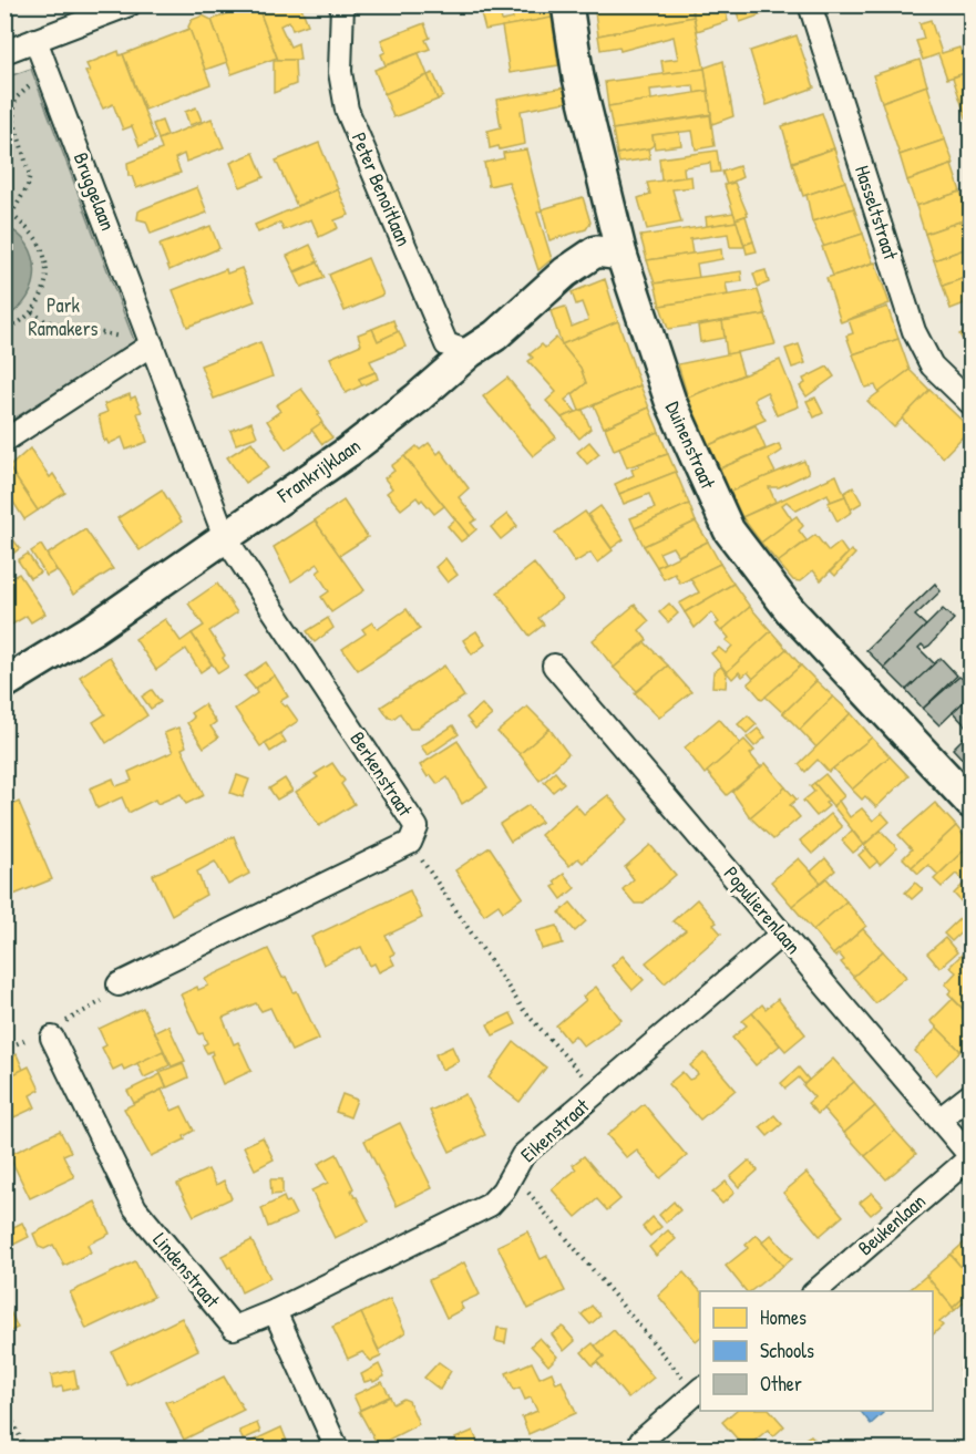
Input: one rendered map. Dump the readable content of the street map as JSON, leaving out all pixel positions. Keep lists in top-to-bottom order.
{
  "streets": {
    "street": [
      "Peter Benoitlaan",
      "Bruggelaan",
      "Hasseltstraat",
      "Duinenstraat",
      "Frankrijklaan",
      "Berkenstraat",
      "Populierenlaan",
      "Eikenstraat",
      "Beukenlaan",
      "Lindenstraat"
    ]
  },
  "crossings": [
    ["Peter Benoitlaan", "Frankrijklaan"],
    ["Bruggelaan", "Frankrijklaan"],
    ["Bruggelaan", "Berkenstraat"],
    ["Duinenstraat", "Frankrijklaan"],
    ["Frankrijklaan", "Berkenstraat"],
    ["Populierenlaan", "Eikenstraat"],
    ["Populierenlaan", "Beukenlaan"],
    ["Eikenstraat", "Lindenstraat"]
  ],
  "parks": ["Park Ramakers"],
  "legend": ["Homes", "Schools", "Other"]
}
